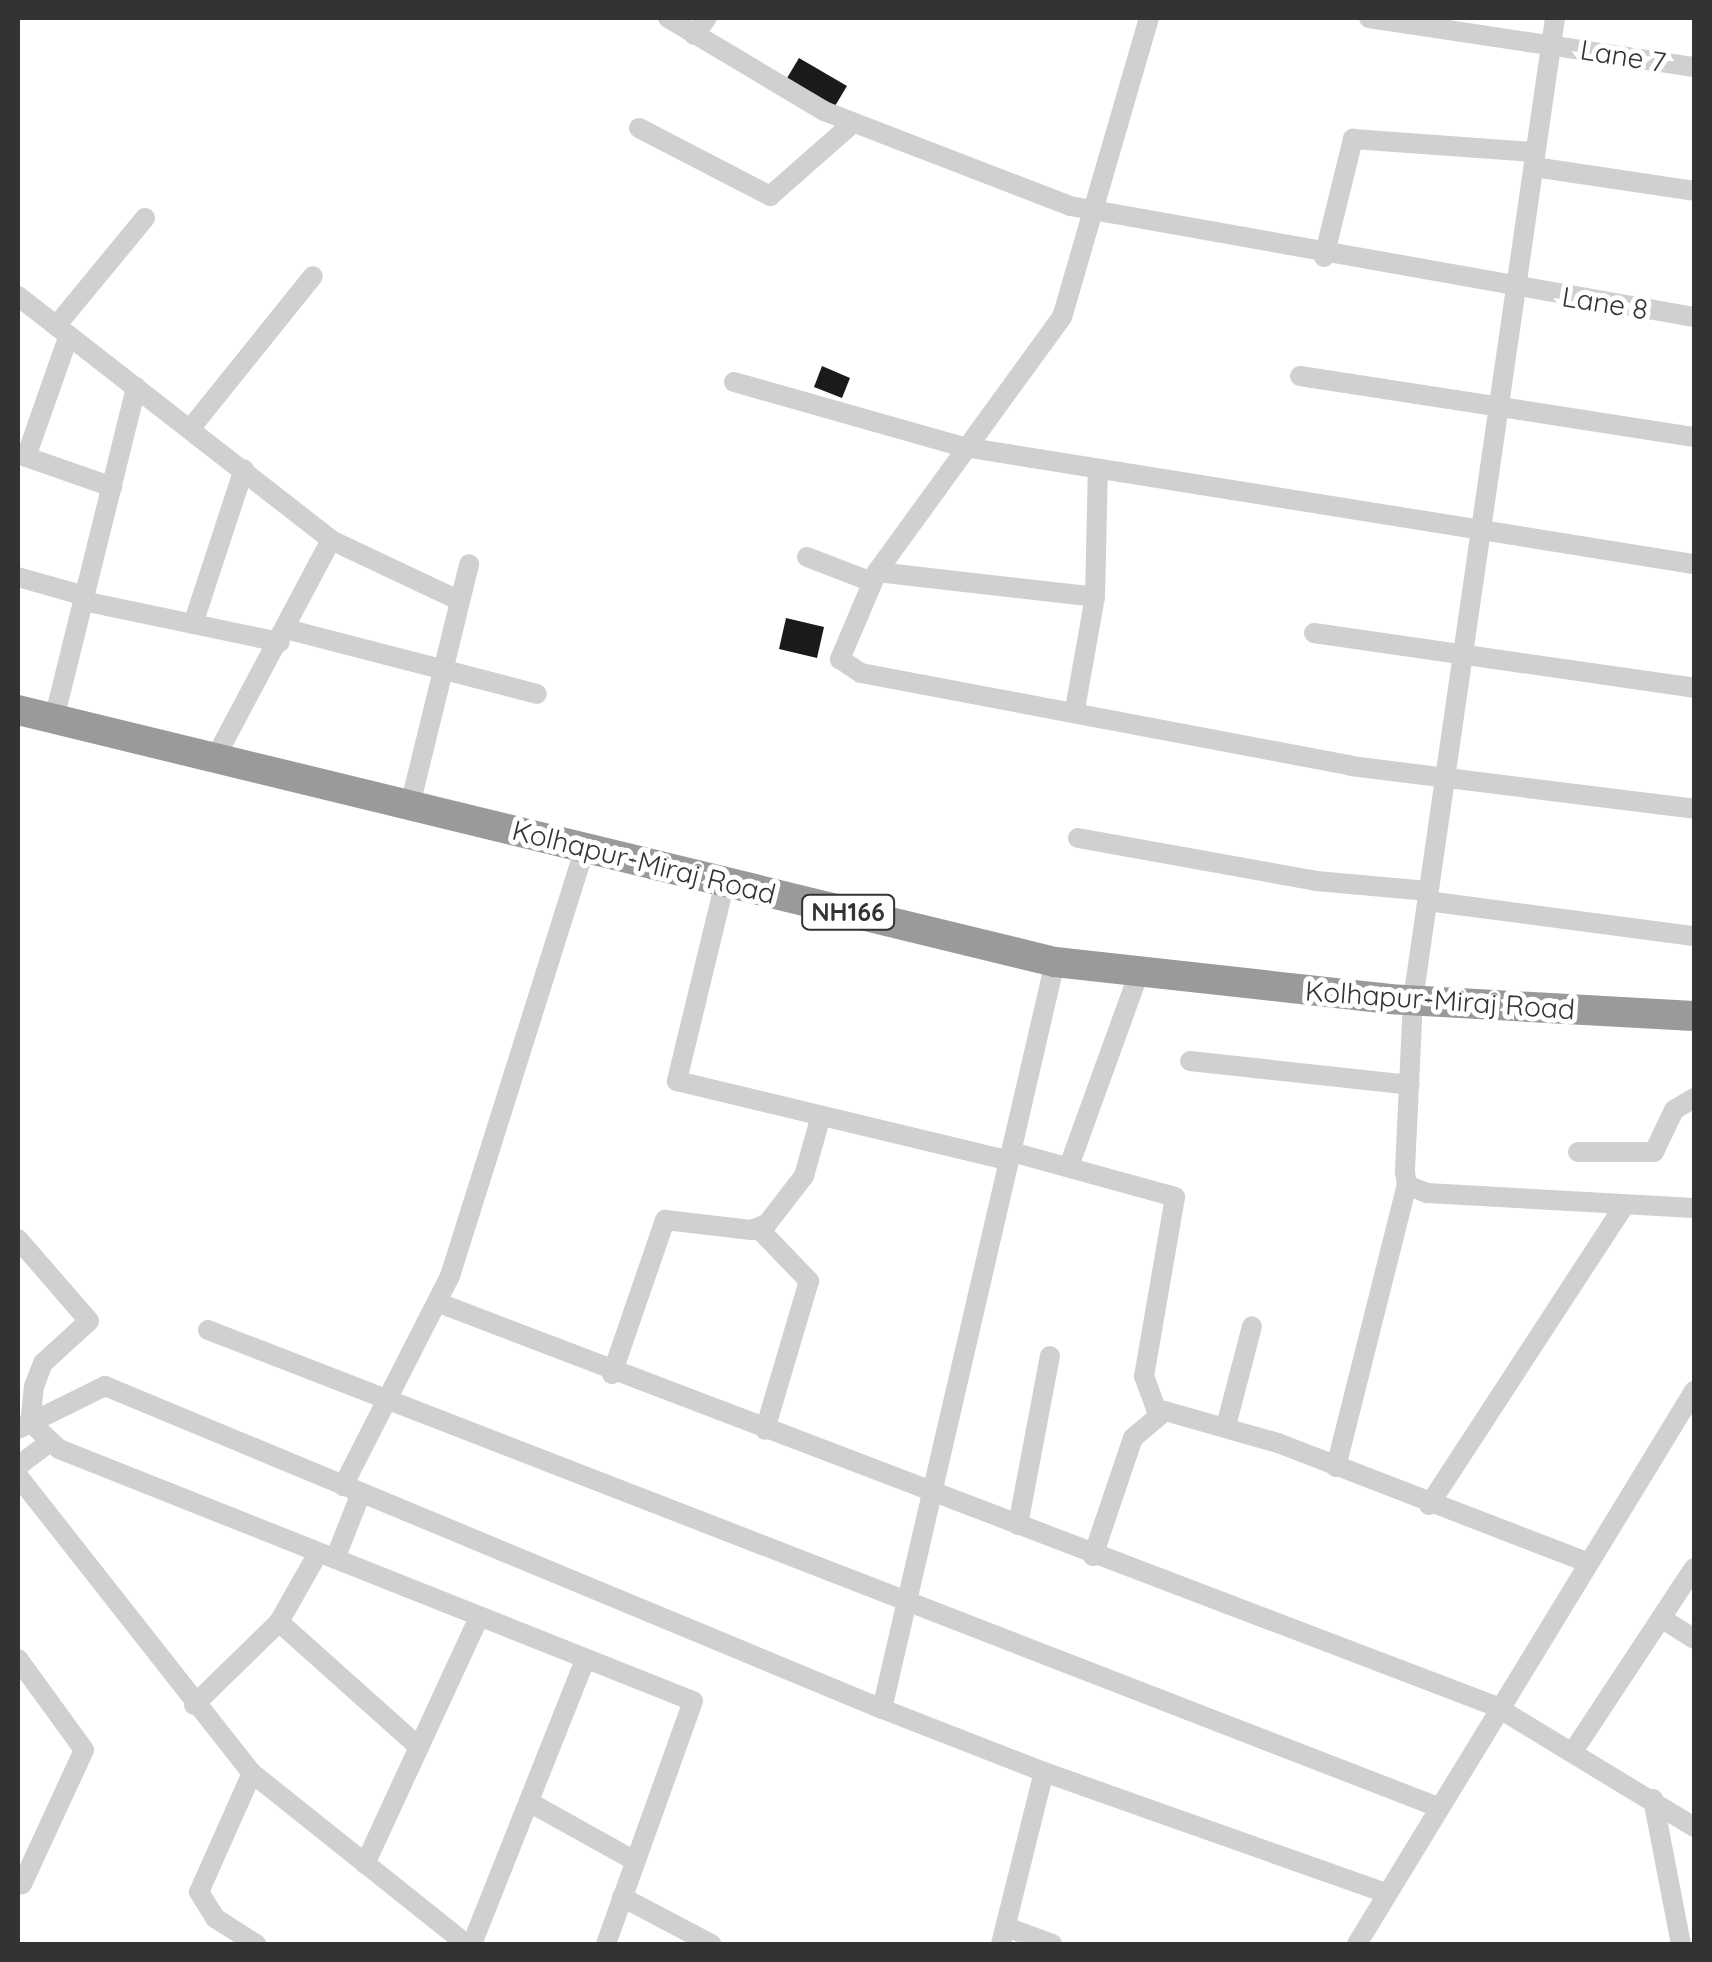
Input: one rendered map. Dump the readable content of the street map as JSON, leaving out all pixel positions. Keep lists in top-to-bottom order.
{
  "streets": {
    "highway": ["Kolhapur-Miraj Road", "NH166"],
    "street": ["Lane 7", "Lane 8"]
  }
}
